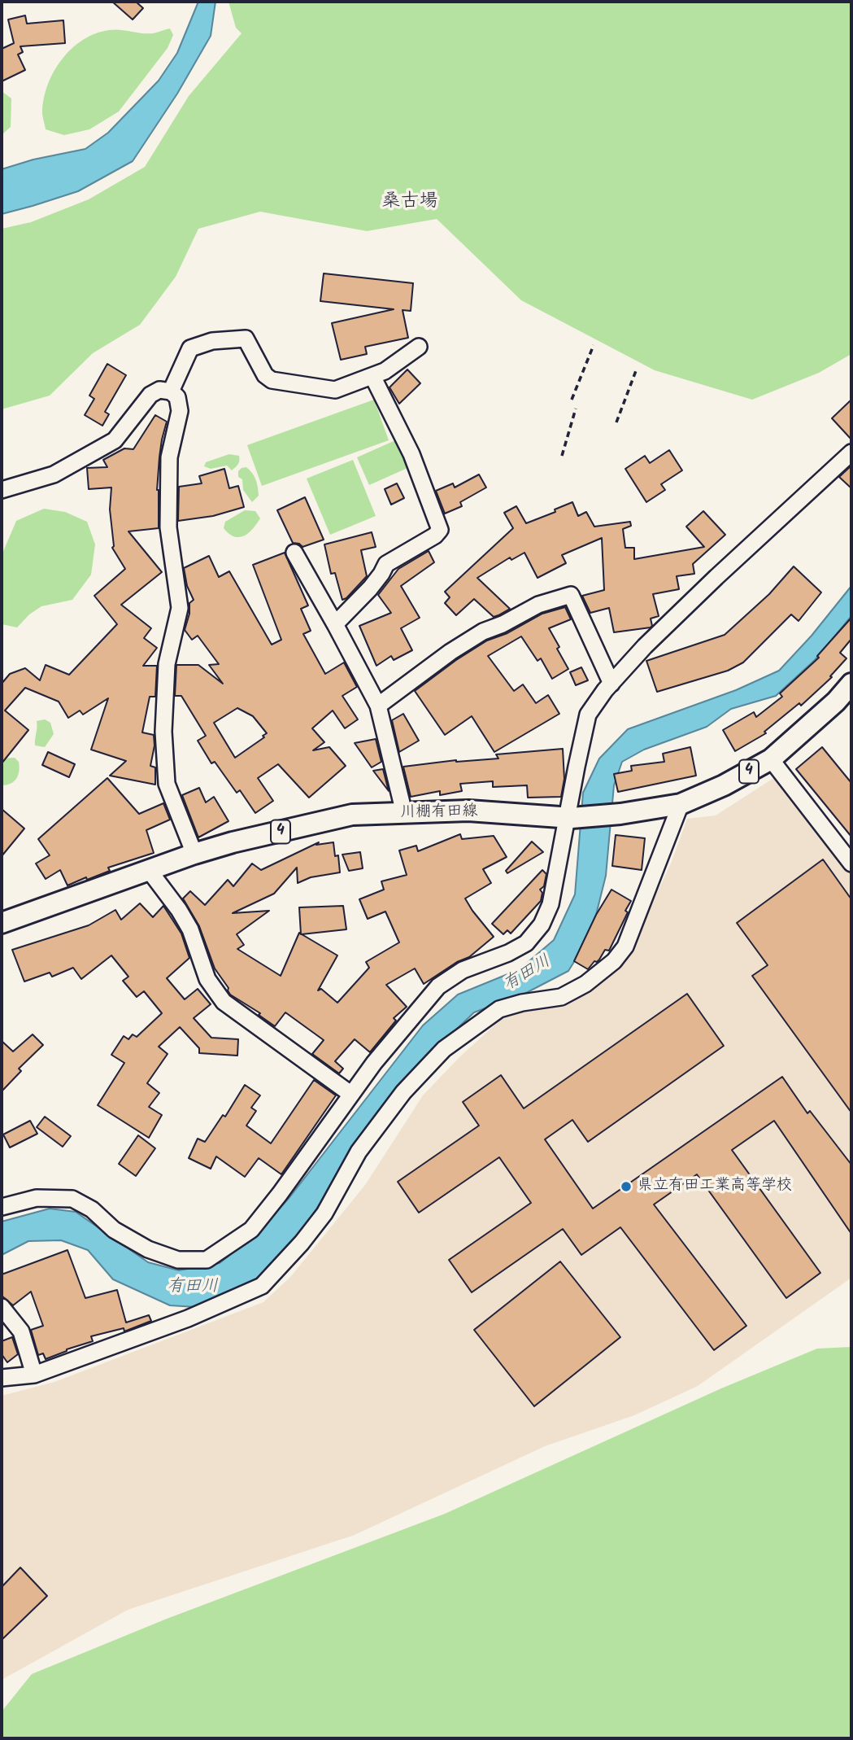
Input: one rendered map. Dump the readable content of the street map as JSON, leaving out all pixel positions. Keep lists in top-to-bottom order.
{
  "streets": {
    "main road": ["4", "川棚有田線"]
  },
  "districts": ["桑古場"],
  "water": ["有田川"],
  "places": ["県立有田工業高等学校"]
}
